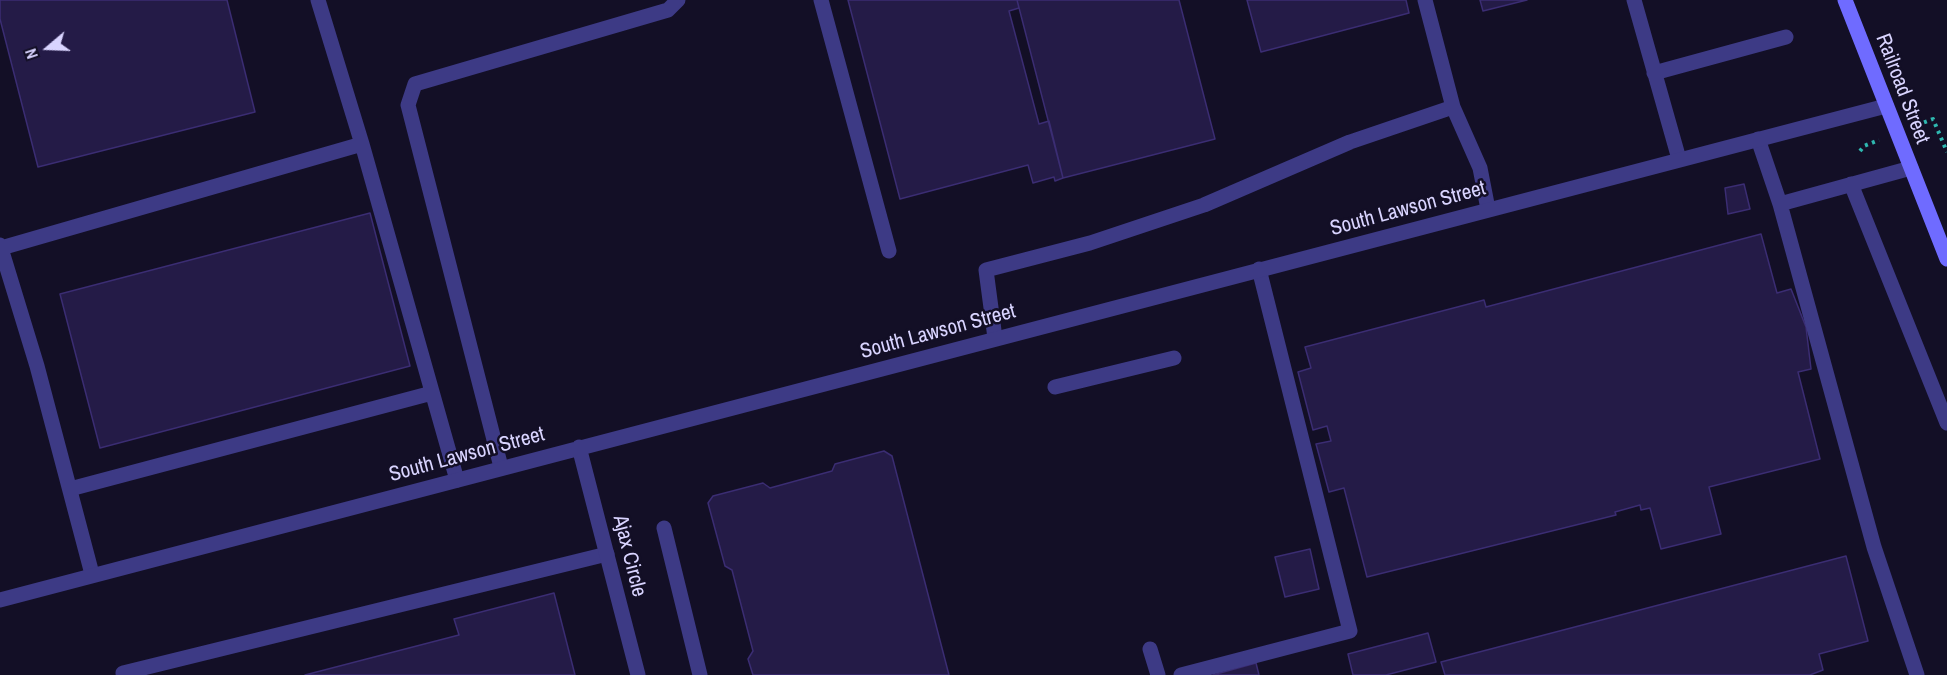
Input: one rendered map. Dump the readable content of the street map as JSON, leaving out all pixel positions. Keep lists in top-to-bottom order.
{
  "streets": {
    "street": ["Railroad Street", "South Lawson Street", "Ajax Circle"]
  },
  "crossings": [
    ["Railroad Street", "South Lawson Street"],
    ["South Lawson Street", "Ajax Circle"]
  ],
  "north": "left"
}
